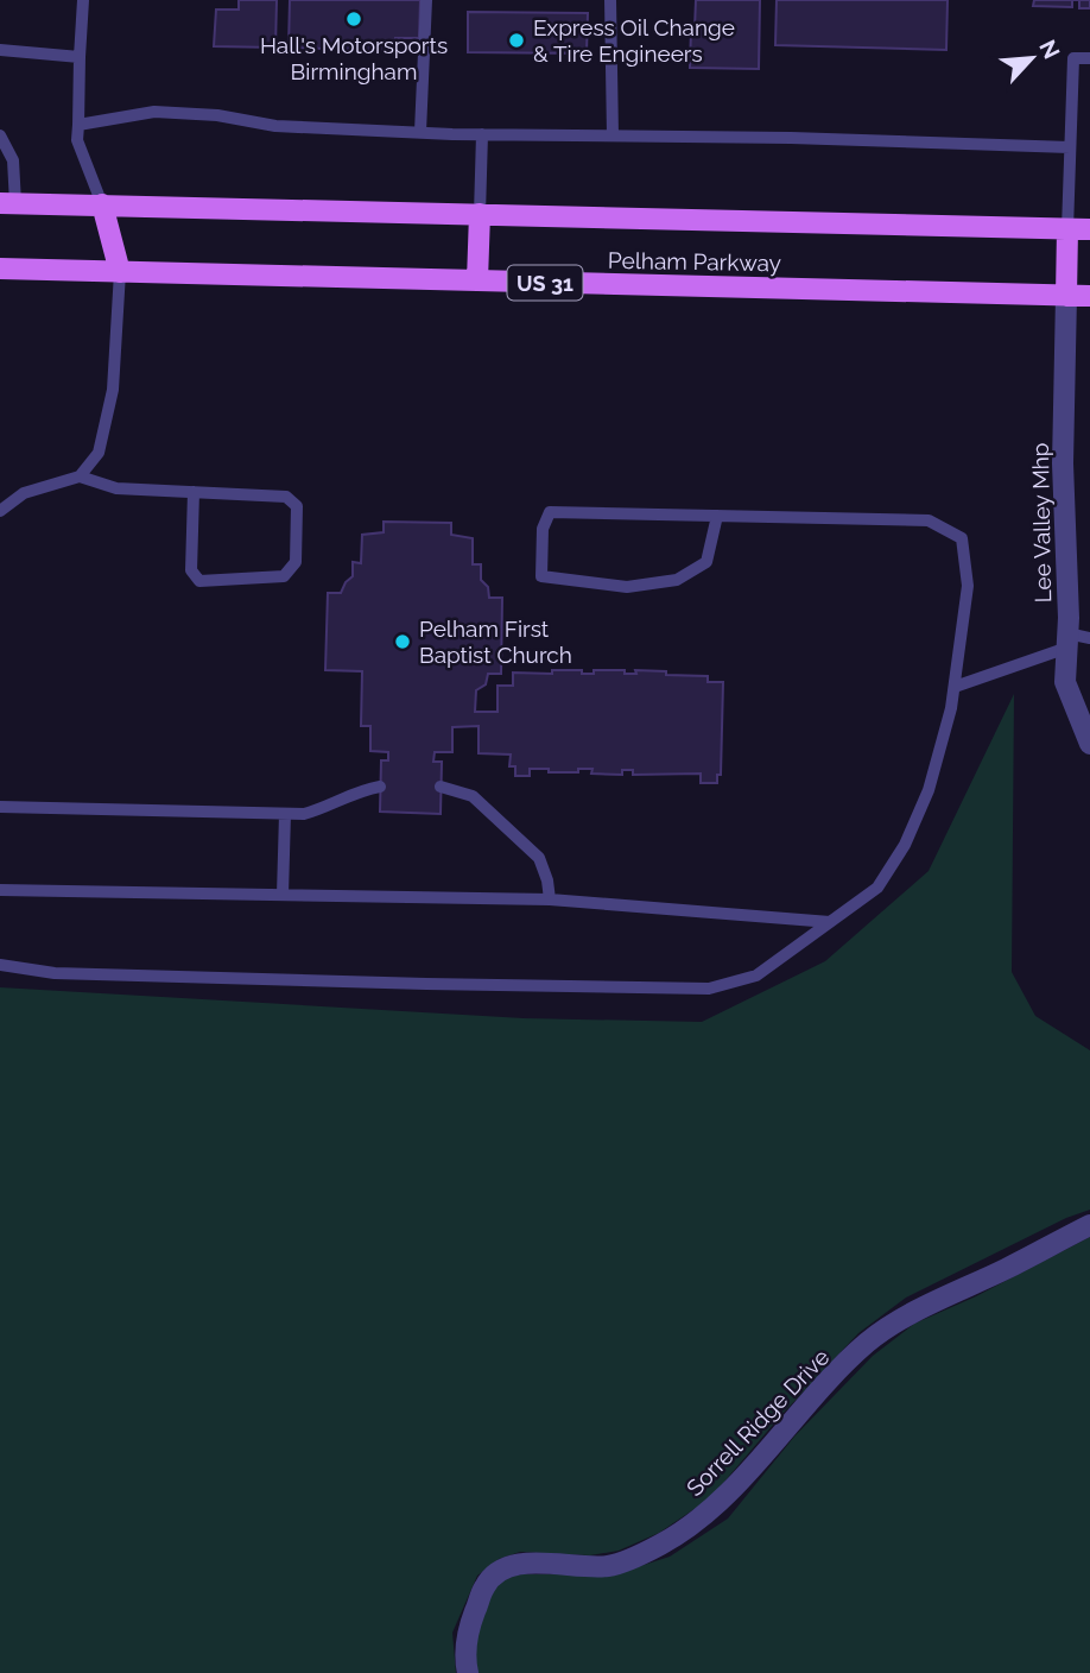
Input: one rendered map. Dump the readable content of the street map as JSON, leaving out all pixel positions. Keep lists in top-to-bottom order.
{
  "streets": {
    "main road": ["Pelham Parkway", "US 31"],
    "street": ["Lee Valley Mhp", "Sorrell Ridge Drive"]
  },
  "crossings": [
    ["Pelham Parkway", "Lee Valley Mhp"]
  ],
  "places": ["Hall's Motorsports Birmingham", "Express Oil Change & Tire Engineers", "Pelham First Baptist Church"],
  "north": "top right"
}
